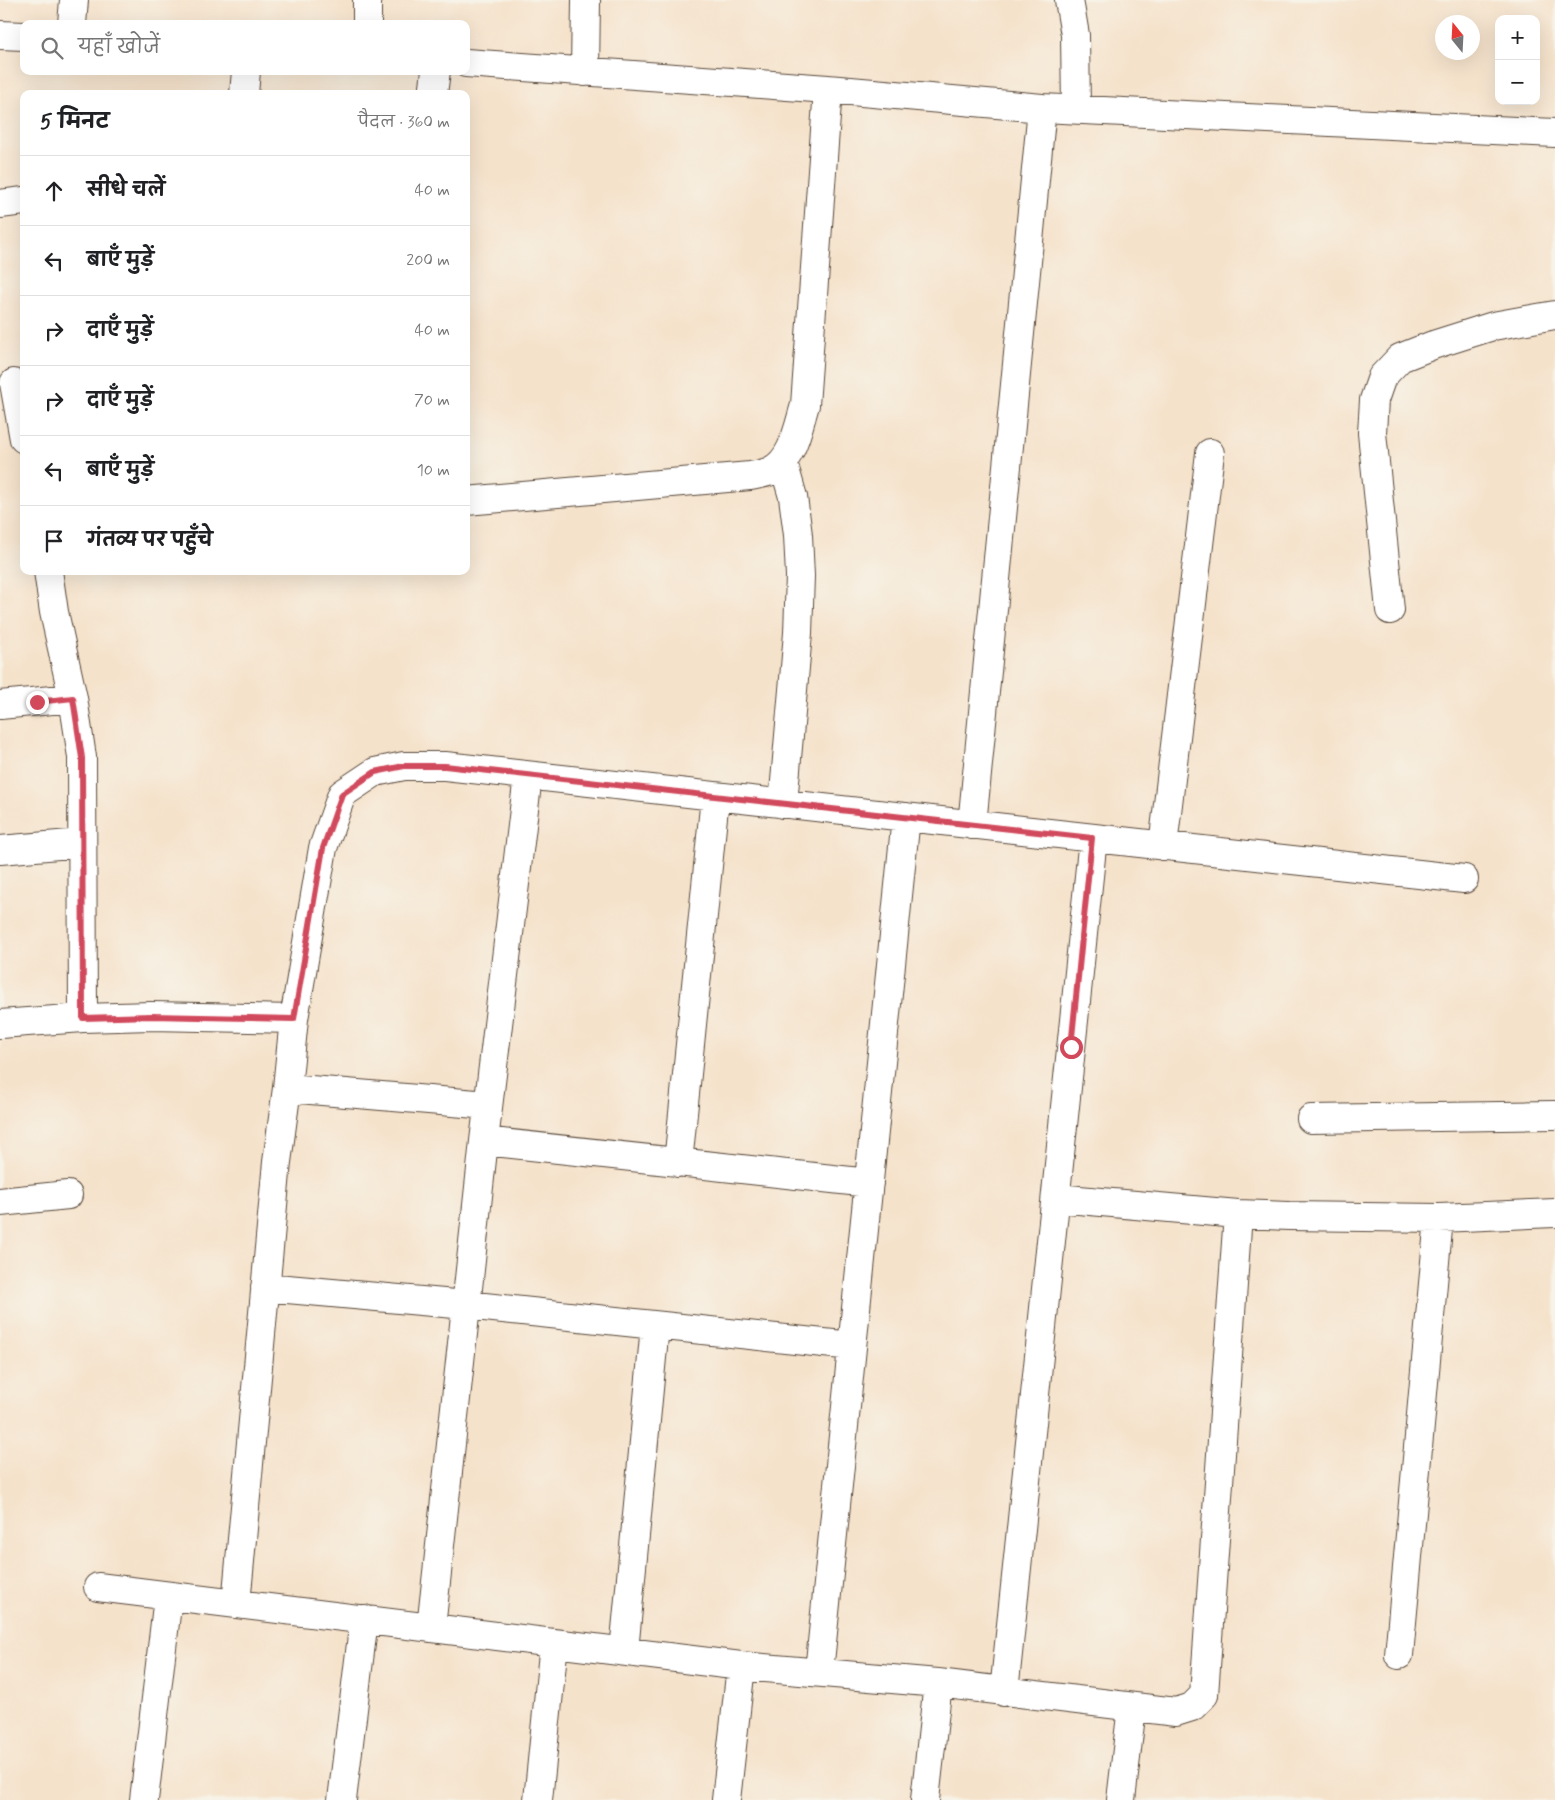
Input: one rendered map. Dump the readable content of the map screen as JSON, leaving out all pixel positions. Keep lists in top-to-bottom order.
{
  "north": "top",
  "page": {
    "map_buttons": ["+", "−"],
    "search": "यहाँ खोजें",
    "heading": ["5 मिनट", "पैदल · 360 m"],
    "list": [
      ["सीधे चलें", "40 m"],
      ["बाएँ मुड़ें", "200 m"],
      ["दाएँ मुड़ें", "40 m"],
      ["दाएँ मुड़ें", "70 m"],
      ["बाएँ मुड़ें", "10 m"],
      "गंतव्य पर पहुँचे"
    ]
  }
}
